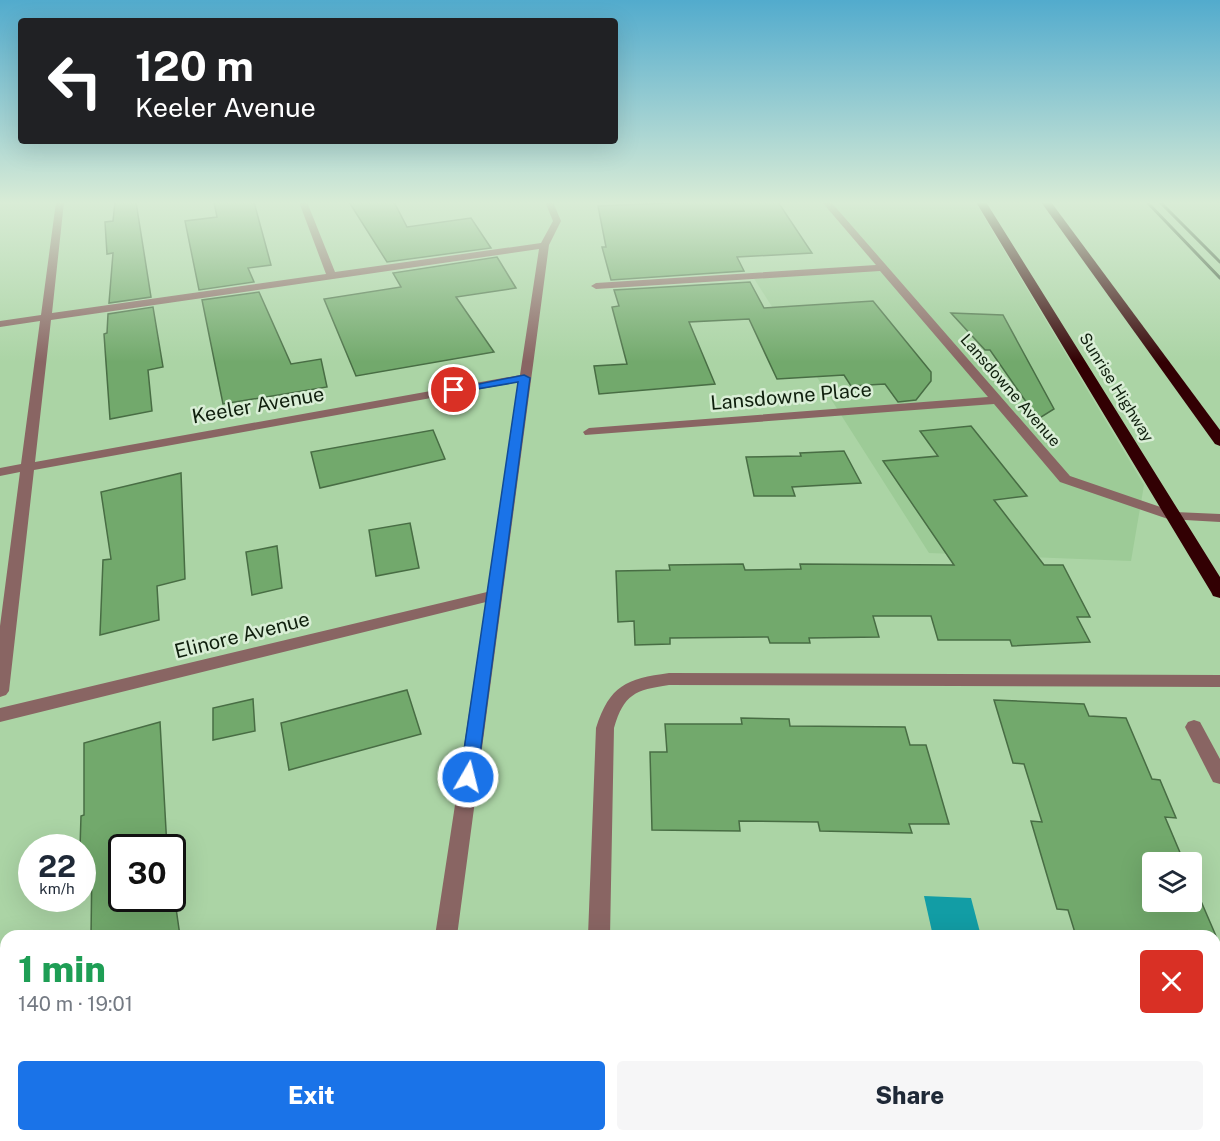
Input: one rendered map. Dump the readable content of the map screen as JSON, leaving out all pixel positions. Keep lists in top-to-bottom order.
{
  "streets": {
    "highway": ["Sunrise Highway"],
    "street": [
      "Lansdowne Avenue",
      "Lansdowne Place",
      "Keeler Avenue",
      "Elinore Avenue"
    ]
  },
  "crossings": [
    ["Sunrise Highway", "Lansdowne Avenue"],
    ["Lansdowne Avenue", "Lansdowne Place"]
  ],
  "page": {
    "turn": ["120 m", "Keeler Avenue"],
    "speed": "22 km/h",
    "limit": "30",
    "heading": ["1 min", "140 m · 19:01"],
    "buttons": ["Exit", "Share"]
  }
}
